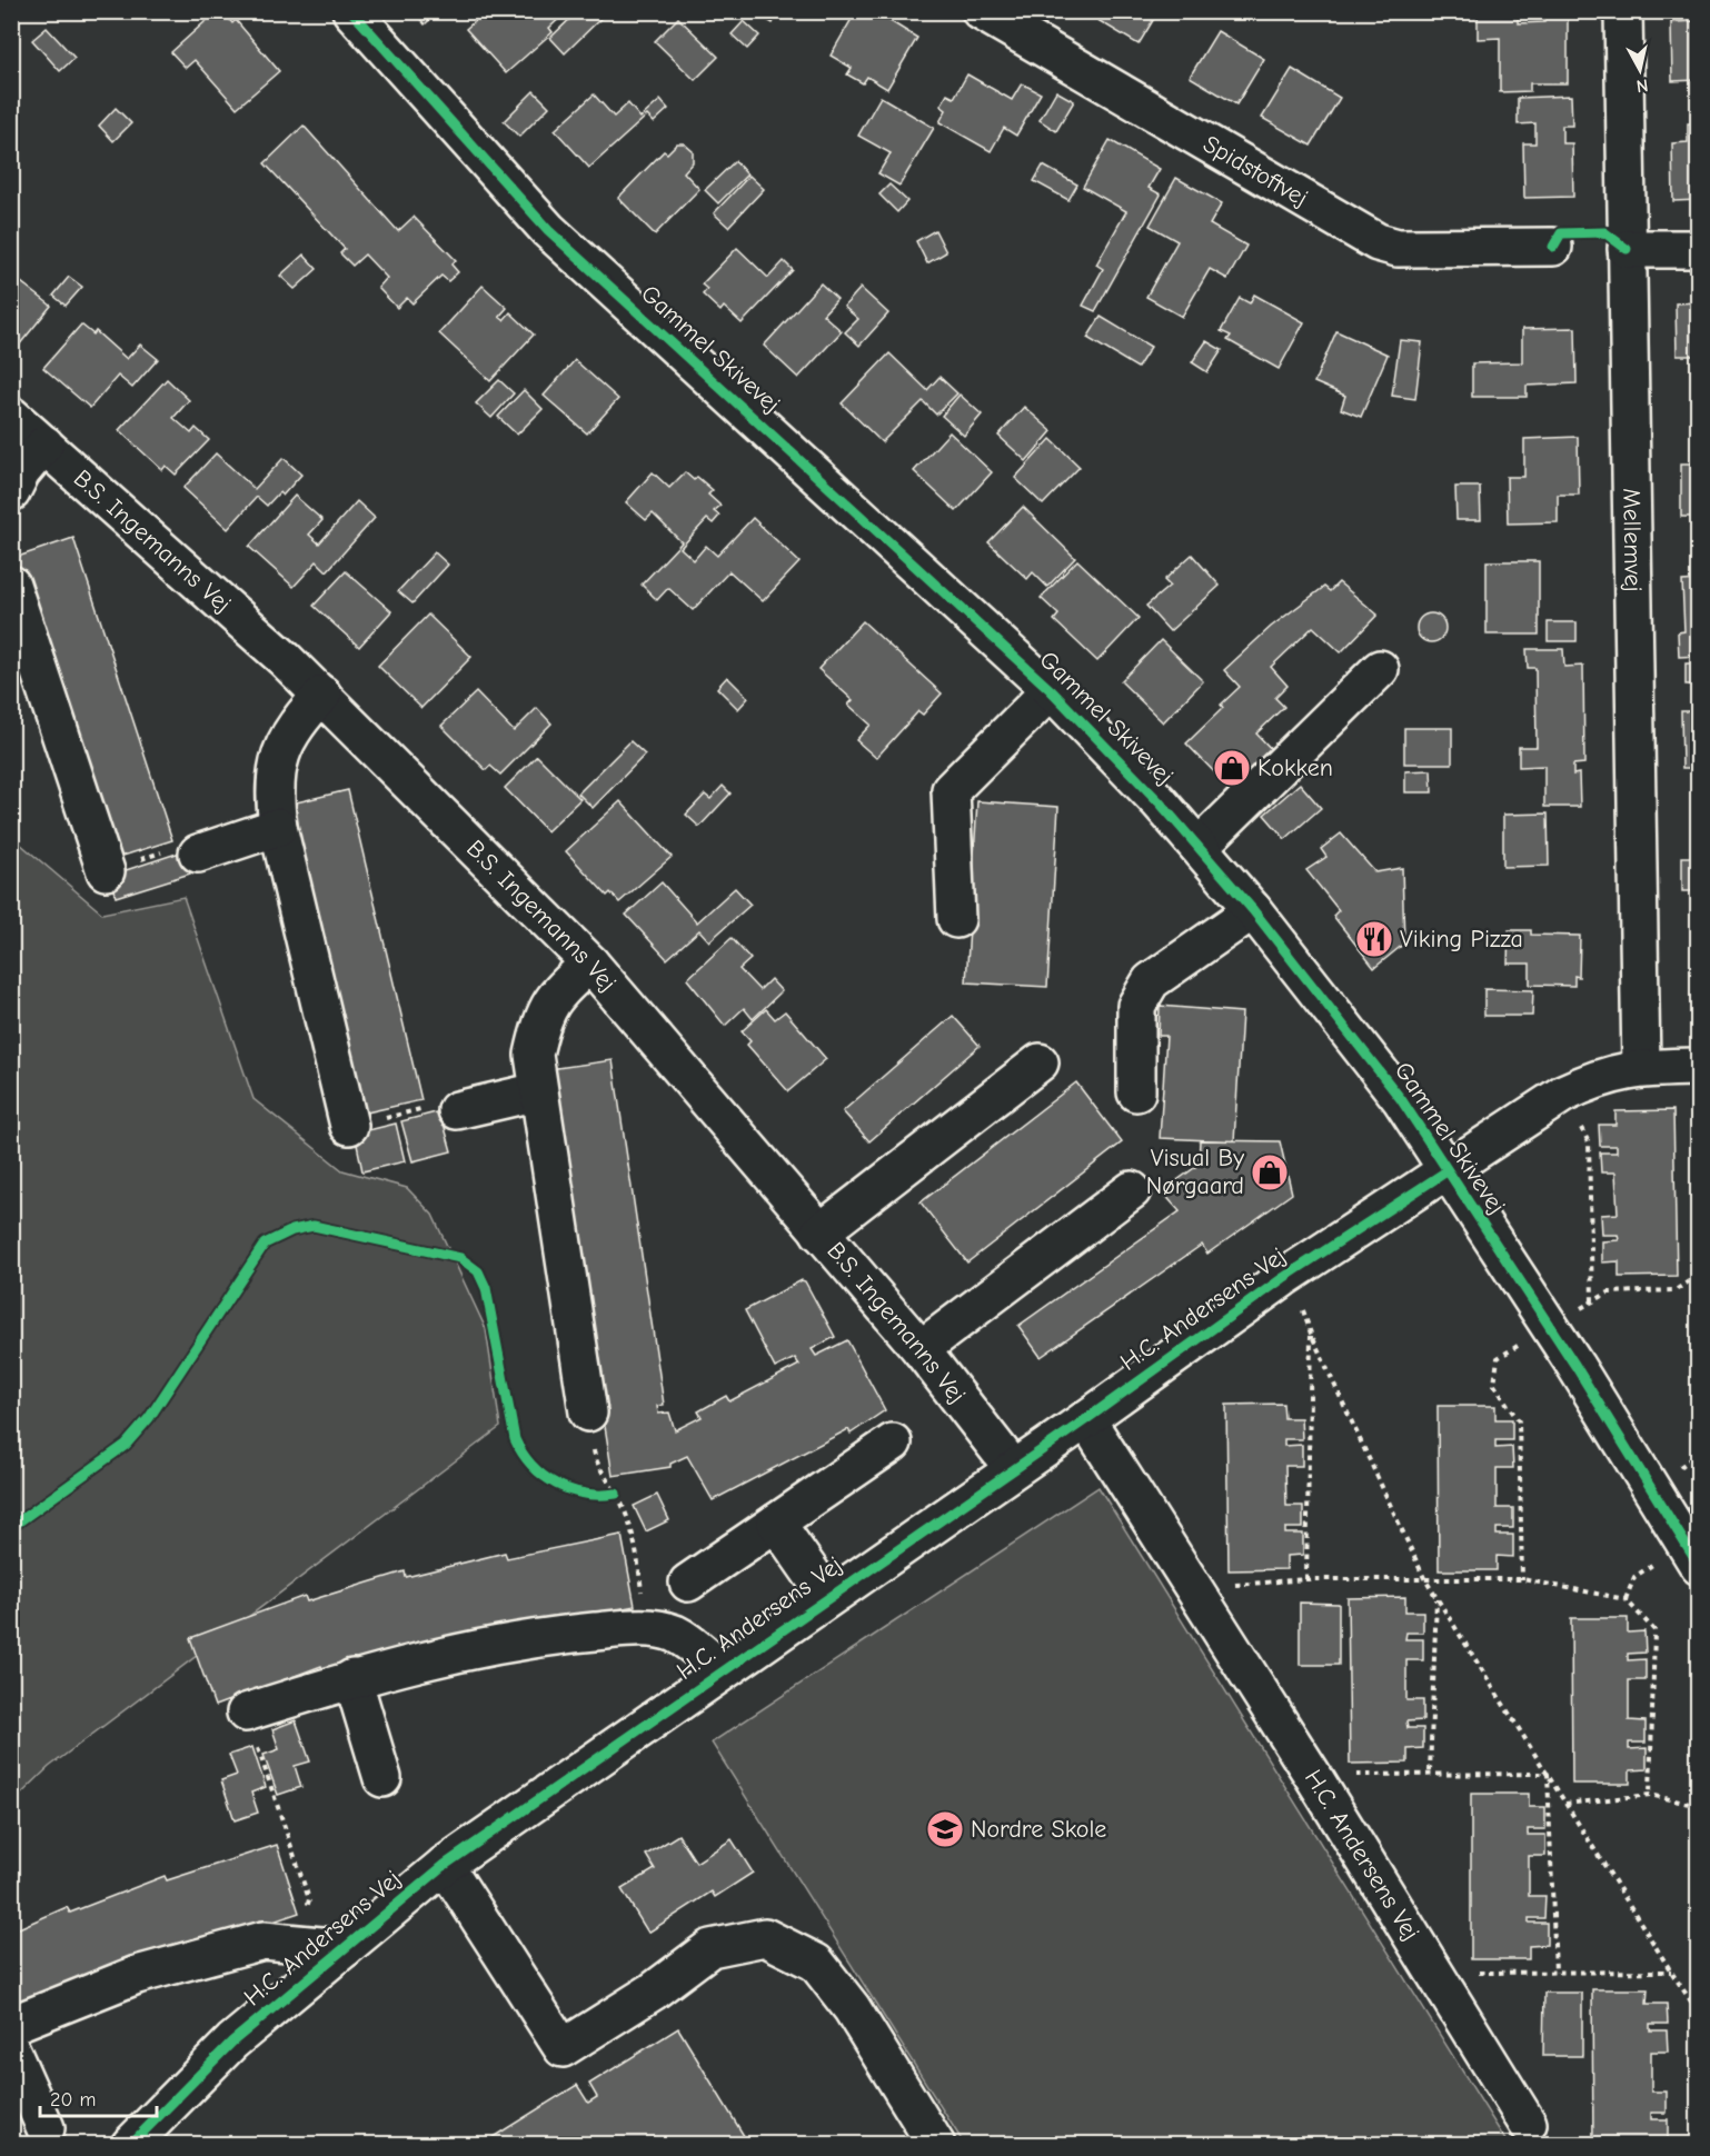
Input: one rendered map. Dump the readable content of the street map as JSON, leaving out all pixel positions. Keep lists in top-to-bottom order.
{
  "streets": {
    "street": [
      "Spidstoftvej",
      "Gammel Skivevej",
      "Mellemvej",
      "B.S. Ingemanns Vej",
      "H.C. Andersens Vej"
    ]
  },
  "crossings": [
    ["Gammel Skivevej", "H.C. Andersens Vej"],
    ["Mellemvej", "H.C. Andersens Vej"],
    ["B.S. Ingemanns Vej", "H.C. Andersens Vej"]
  ],
  "places": {
    "shop": ["Kokken", "Visual By Nørgaard"],
    "restaurant": ["Viking Pizza"],
    "school or university": ["Nordre Skole"]
  },
  "scale_bar": "20 m",
  "north": "bottom"
}
